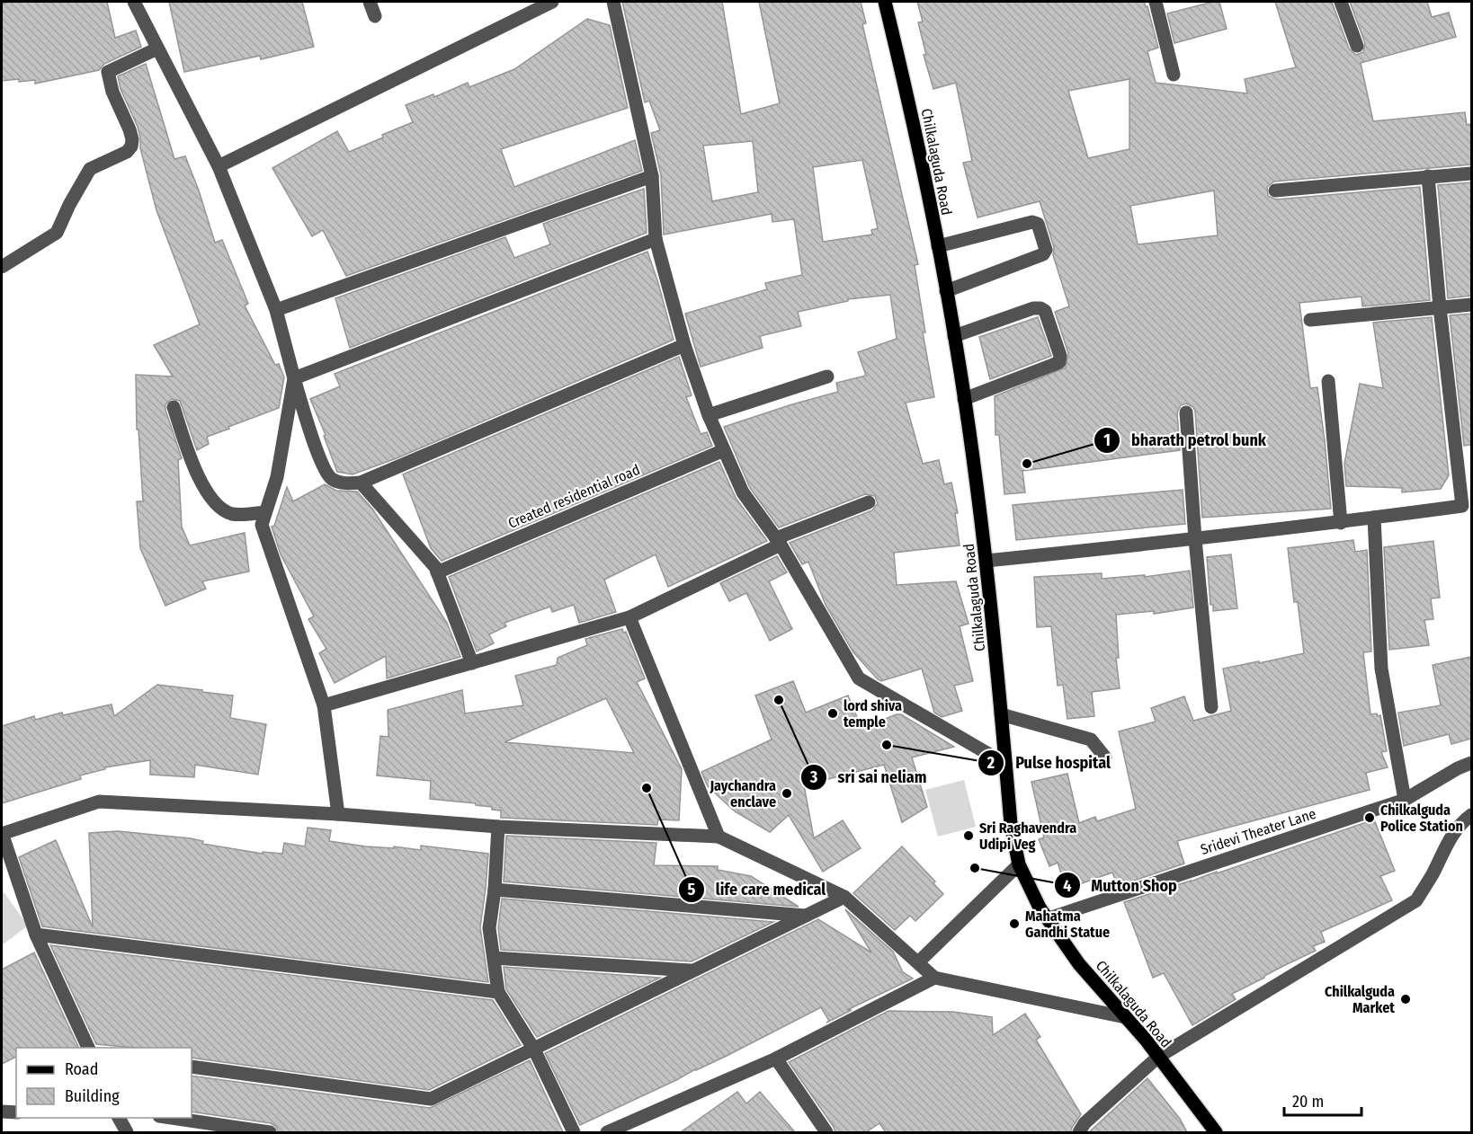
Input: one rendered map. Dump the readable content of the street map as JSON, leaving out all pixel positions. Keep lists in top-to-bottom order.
{
  "streets": {
    "main road": ["Chilkalaguda Road"],
    "street": ["Created residential road", "Sridevi Theater Lane"]
  },
  "crossings": [
    ["Chilkalaguda Road", "Sridevi Theater Lane"]
  ],
  "places": [
    "bharath petrol bunk",
    "sri sai neliam",
    "lord shiva temple",
    "Pulse hospital",
    "life care medical",
    "Jaychandra enclave",
    "Chilkalguda Police Station",
    "Sri Raghavendra Udipi Veg",
    "Mutton Shop",
    "Mahatma Gandhi Statue",
    "Chilkalguda Market"
  ],
  "legend": ["Road", "Building"],
  "scale_bar": "20 m"
}
